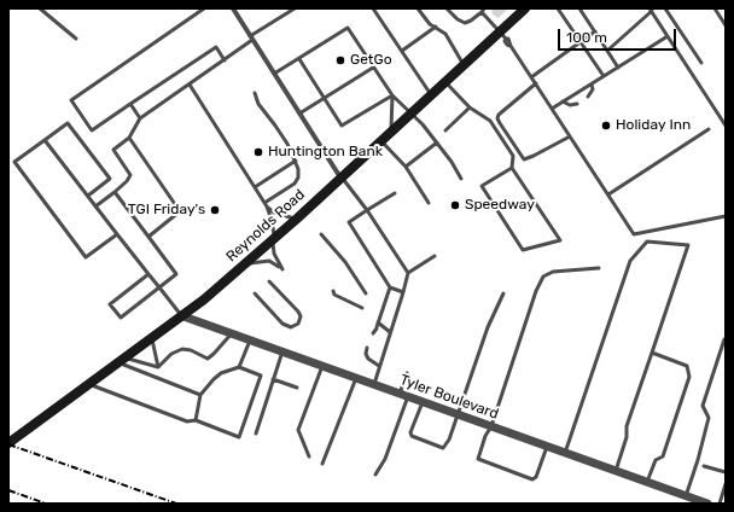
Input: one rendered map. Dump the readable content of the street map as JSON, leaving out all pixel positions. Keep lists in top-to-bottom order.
{
  "streets": {
    "main road": ["Reynolds Road"],
    "street": ["Tyler Boulevard"]
  },
  "crossings": [
    ["Reynolds Road", "Tyler Boulevard"]
  ],
  "places": [
    "GetGo",
    "Holiday Inn",
    "Huntington Bank",
    "Speedway",
    "TGI Friday's"
  ],
  "scale_bar": "100 m"
}
